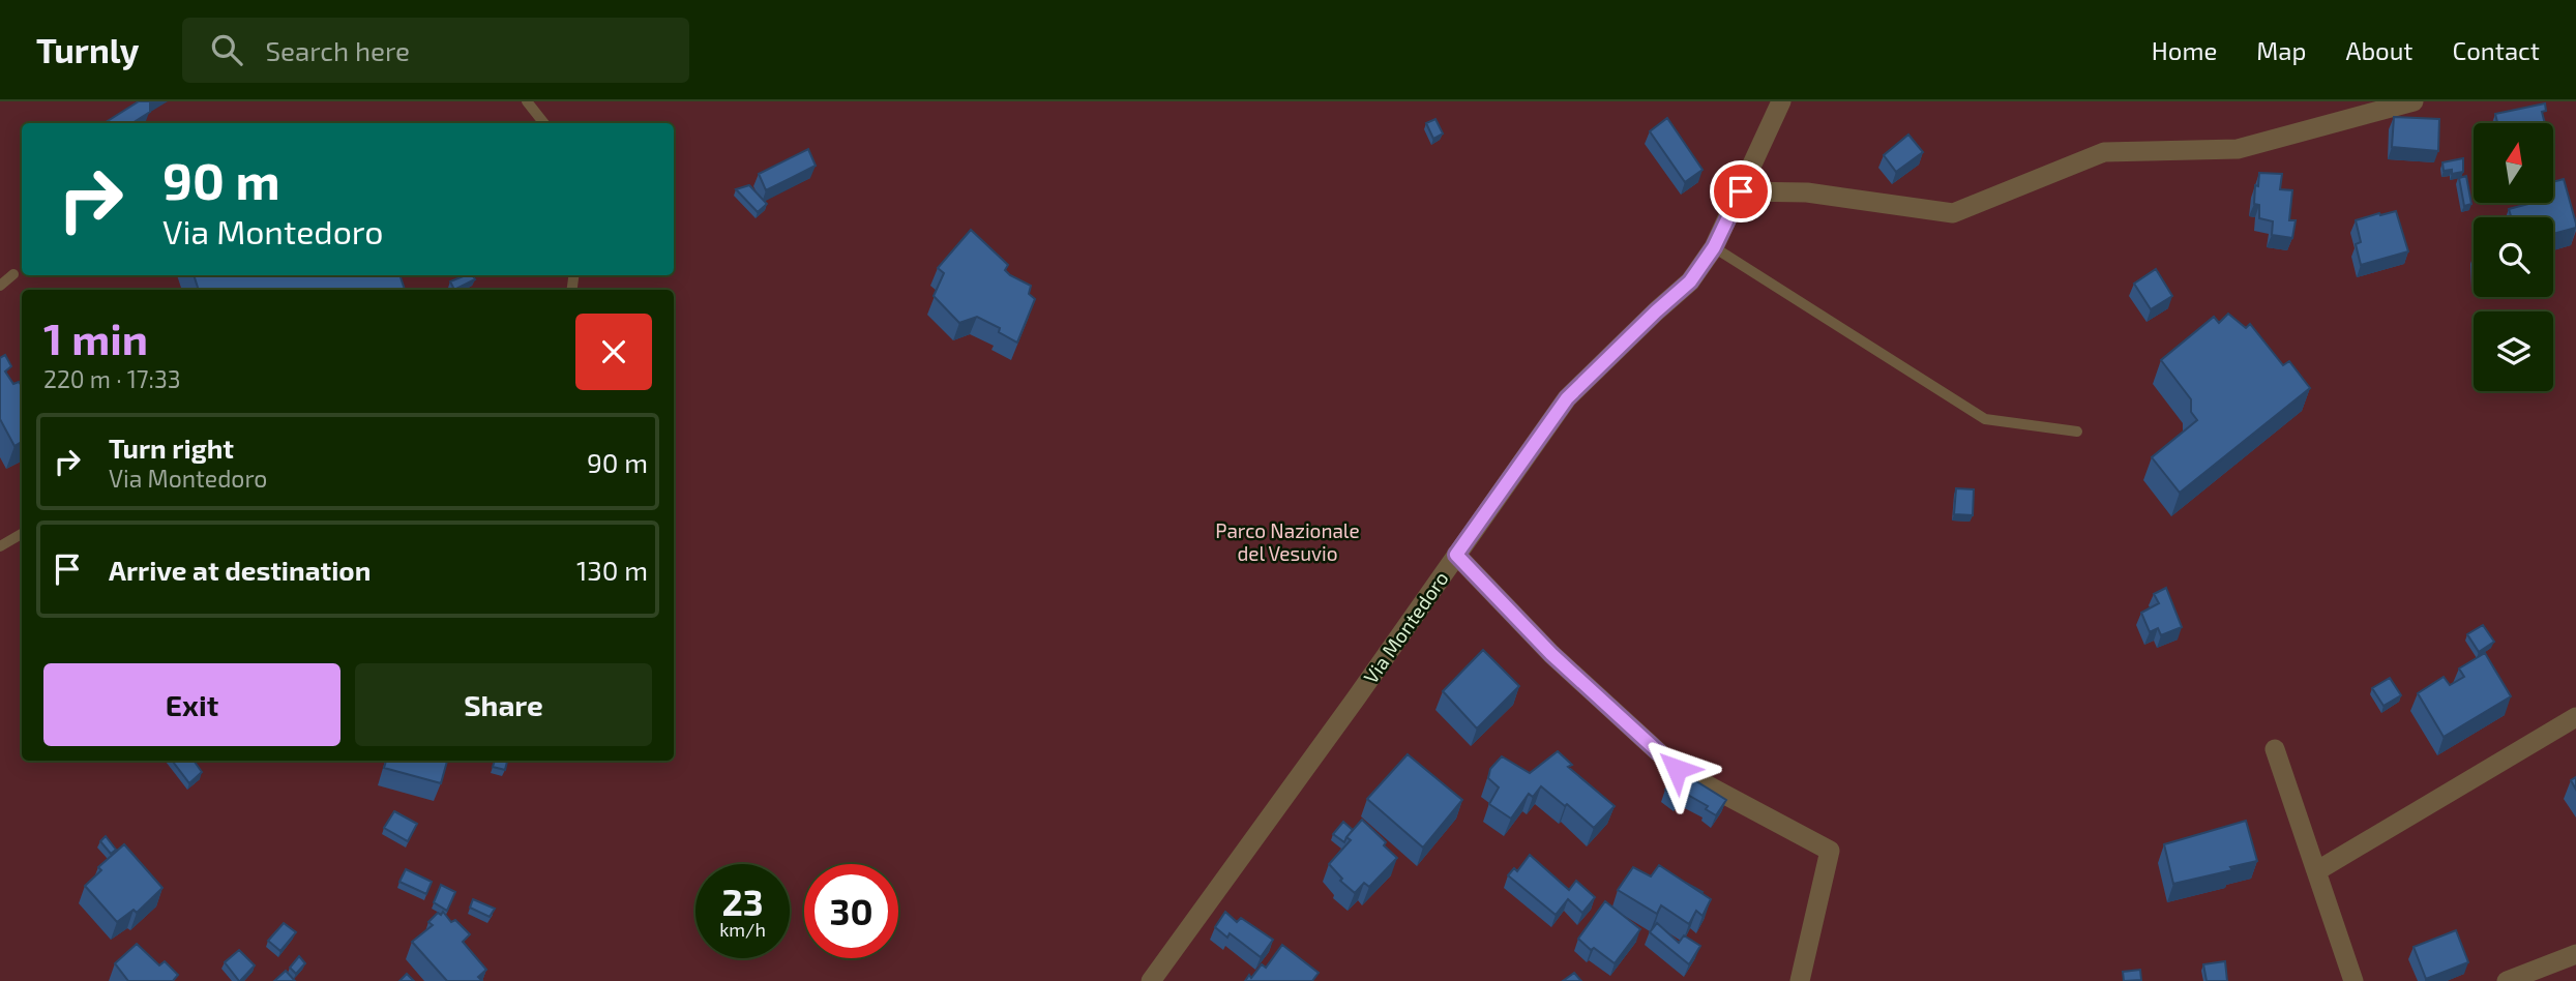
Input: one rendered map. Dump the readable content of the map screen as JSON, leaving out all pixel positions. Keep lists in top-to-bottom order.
{
  "streets": {
    "street": ["Via Montedoro"]
  },
  "parks": ["Parco Nazionale del Vesuvio"],
  "north": "top",
  "page": {
    "header": "Turnly",
    "search": "Search here",
    "nav": [
      "Home",
      "Map",
      "About",
      "Contact"
    ],
    "turn": ["90 m", "Via Montedoro"],
    "heading": ["1 min", "220 m · 17:33"],
    "list": [
      {
        "name": "Turn right",
        "note": "Via Montedoro",
        "value": "90 m"
      },
      {
        "name": "Arrive at destination",
        "value": "130 m"
      }
    ],
    "buttons": ["Exit", "Share"],
    "speed": "23 km/h",
    "limit": "30"
  }
}
